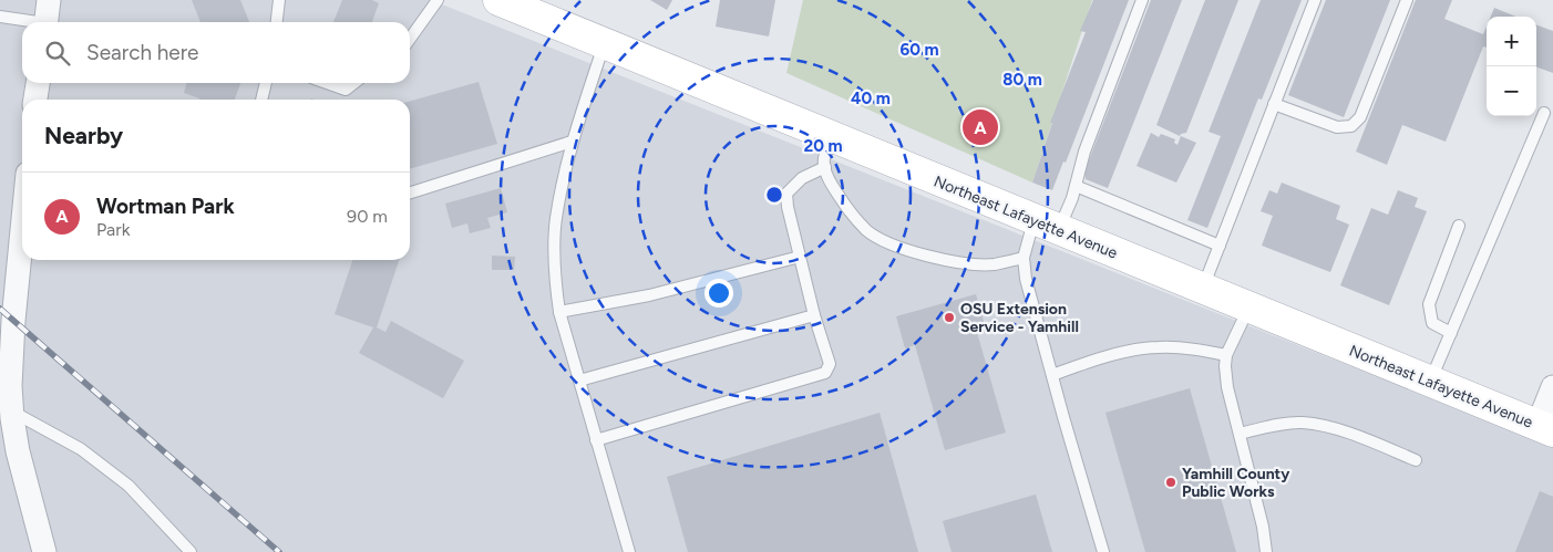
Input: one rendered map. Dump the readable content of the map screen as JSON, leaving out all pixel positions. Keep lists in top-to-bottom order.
{
  "streets": {
    "main road": ["Northeast Lafayette Avenue"]
  },
  "places": ["OSU Extension Service - Yamhill", "Yamhill County Public Works"],
  "page": {
    "map_buttons": ["+", "−"],
    "search": "Search here",
    "heading": "Nearby",
    "pins": "A",
    "list": [
      {
        "mark": "A",
        "name": "Wortman Park",
        "note": "Park",
        "value": "90 m"
      }
    ]
  },
  "rings": [
    "60 m",
    "80 m",
    "40 m",
    "20 m"
  ]
}
